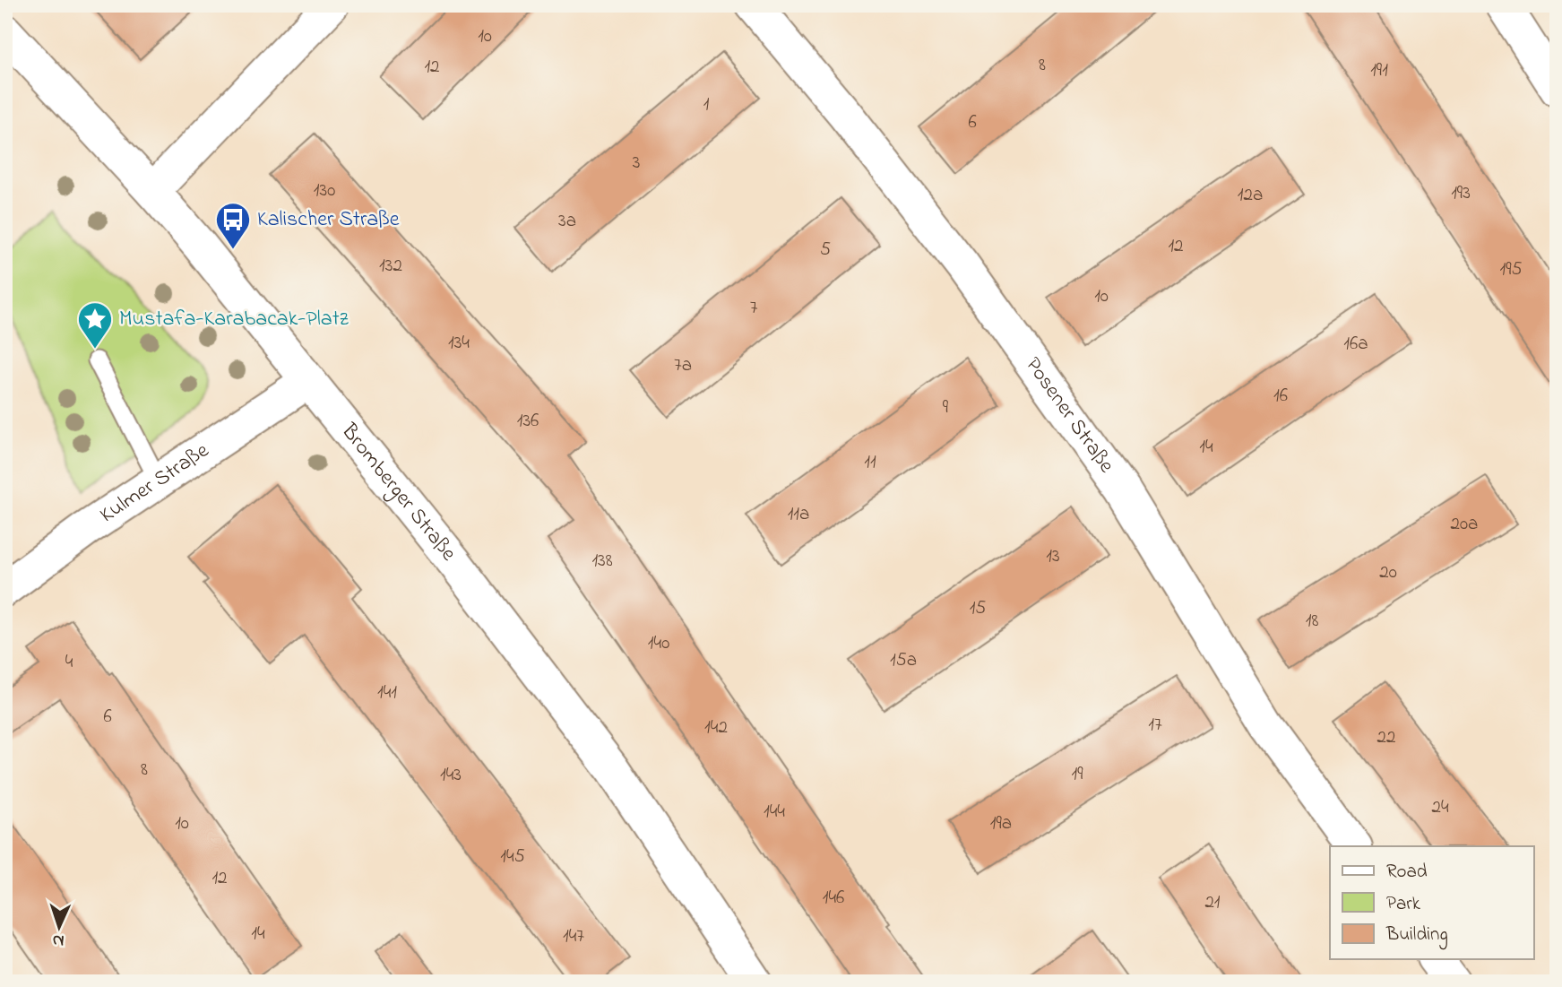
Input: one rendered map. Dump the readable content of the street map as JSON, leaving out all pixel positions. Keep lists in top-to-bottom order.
{
  "streets": {
    "street": ["Posener Straße", "Kulmer Straße", "Bromberger Straße"]
  },
  "crossings": [
    ["Kulmer Straße", "Bromberger Straße"]
  ],
  "places": {
    "bus stop": ["Kalischer Straße"],
    "place": ["Mustafa-Karabacak-Platz"]
  },
  "house_numbers": [
    "10",
    "8",
    "12",
    "191",
    "1",
    "6",
    "3",
    "130",
    "193",
    "12a",
    "3a",
    "12",
    "5",
    "132",
    "195",
    "10",
    "7",
    "134",
    "16a",
    "7a",
    "16",
    "9",
    "136",
    "14",
    "11",
    "11a",
    "20a",
    "13",
    "138",
    "20",
    "15",
    "18",
    "140",
    "15a",
    "4",
    "141",
    "6",
    "17",
    "142",
    "22",
    "8",
    "19",
    "143",
    "24",
    "144",
    "10",
    "19a",
    "145",
    "12",
    "146",
    "21",
    "14",
    "147"
  ],
  "legend": ["Road", "Park", "Building"],
  "north": "bottom"
}
